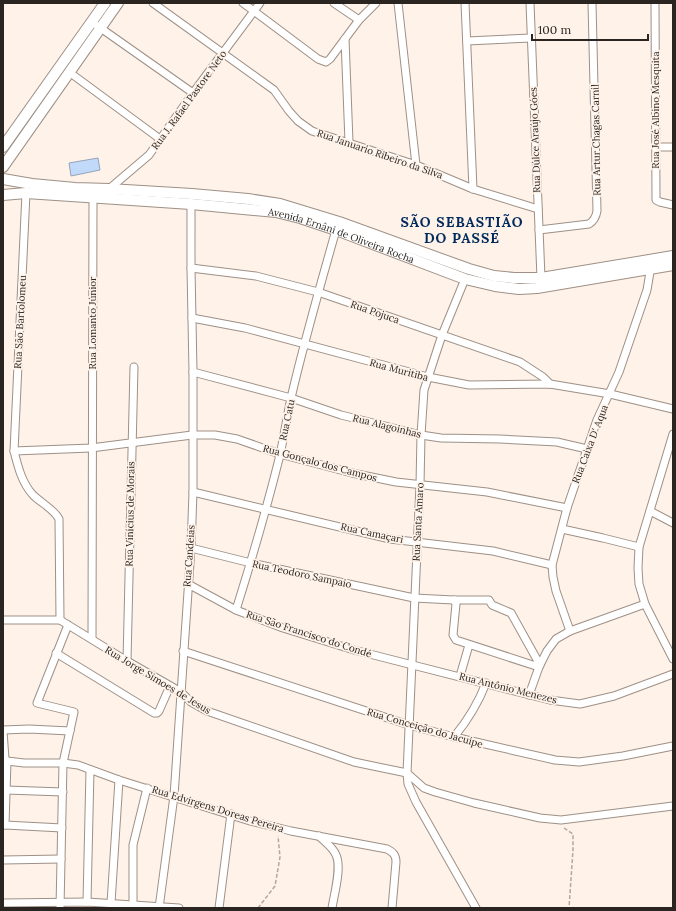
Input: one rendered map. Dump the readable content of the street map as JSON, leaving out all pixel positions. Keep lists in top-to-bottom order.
{
  "streets": {
    "main road": ["Avenida Ernâni de Oliveira Rocha"],
    "street": [
      "Rua J. Rafael Pastore Neto",
      "Rua José Albino Mesquita",
      "Rua Dúlce Araújo Góes",
      "Rua Artur Chagas Carnil",
      "Rua Januario Ribeiro da Silva",
      "Rua Pojuca",
      "Rua São Bartolomeu",
      "Rua Lomanto Júnior",
      "Rua Muritiba",
      "Rua Catu",
      "Rua Alagoinhas",
      "Rua Caixa D' Aqua",
      "Rua Gonçalo dos Campos",
      "Rua Vinícius de Morais",
      "Rua Santa Amaro",
      "Rua Camaçari",
      "Rua Candeias",
      "Rua Teodoro Sampaio",
      "Rua São Francisco do Condé",
      "Rua Jorge Simoes de Jesus",
      "Rua Antônio Menezes",
      "Rua Conceição do Jacuípe",
      "Rua Edvirgens Doreas Pereira"
    ]
  },
  "crossings": [
    ["Rua J. Rafael Pastore Neto", "Rua Januario Ribeiro da Silva"],
    ["Rua J. Rafael Pastore Neto", "Avenida Ernâni de Oliveira Rocha"],
    ["Rua Dúlce Araújo Góes", "Rua Artur Chagas Carnil"],
    ["Rua Dúlce Araújo Góes", "Rua Januario Ribeiro da Silva"],
    ["Rua Dúlce Araújo Góes", "Avenida Ernâni de Oliveira Rocha"],
    ["Avenida Ernâni de Oliveira Rocha", "Rua São Bartolomeu"],
    ["Avenida Ernâni de Oliveira Rocha", "Rua Lomanto Júnior"],
    ["Avenida Ernâni de Oliveira Rocha", "Rua Catu"],
    ["Avenida Ernâni de Oliveira Rocha", "Rua Caixa D' Aqua"],
    ["Avenida Ernâni de Oliveira Rocha", "Rua Santa Amaro"],
    ["Avenida Ernâni de Oliveira Rocha", "Rua Candeias"],
    ["Rua Pojuca", "Rua Muritiba"],
    ["Rua Pojuca", "Rua Catu"],
    ["Rua Pojuca", "Rua Santa Amaro"],
    ["Rua Pojuca", "Rua Candeias"],
    ["Rua São Bartolomeu", "Rua Gonçalo dos Campos"],
    ["Rua São Bartolomeu", "Rua Jorge Simoes de Jesus"],
    ["Rua Lomanto Júnior", "Rua Gonçalo dos Campos"],
    ["Rua Lomanto Júnior", "Rua Jorge Simoes de Jesus"],
    ["Rua Muritiba", "Rua Catu"],
    ["Rua Muritiba", "Rua Caixa D' Aqua"],
    ["Rua Muritiba", "Rua Santa Amaro"],
    ["Rua Muritiba", "Rua Candeias"],
    ["Rua Catu", "Rua Alagoinhas"],
    ["Rua Catu", "Rua Gonçalo dos Campos"],
    ["Rua Catu", "Rua Camaçari"],
    ["Rua Catu", "Rua Teodoro Sampaio"],
    ["Rua Catu", "Rua São Francisco do Condé"],
    ["Rua Alagoinhas", "Rua Caixa D' Aqua"],
    ["Rua Alagoinhas", "Rua Santa Amaro"],
    ["Rua Alagoinhas", "Rua Candeias"],
    ["Rua Caixa D' Aqua", "Rua Gonçalo dos Campos"],
    ["Rua Caixa D' Aqua", "Rua Camaçari"],
    ["Rua Gonçalo dos Campos", "Rua Vinícius de Morais"],
    ["Rua Gonçalo dos Campos", "Rua Santa Amaro"],
    ["Rua Gonçalo dos Campos", "Rua Candeias"],
    ["Rua Vinícius de Morais", "Rua Jorge Simoes de Jesus"],
    ["Rua Santa Amaro", "Rua Camaçari"],
    ["Rua Santa Amaro", "Rua Teodoro Sampaio"],
    ["Rua Santa Amaro", "Rua São Francisco do Condé"],
    ["Rua Santa Amaro", "Rua Jorge Simoes de Jesus"],
    ["Rua Santa Amaro", "Rua Antônio Menezes"],
    ["Rua Santa Amaro", "Rua Conceição do Jacuípe"],
    ["Rua Camaçari", "Rua Candeias"],
    ["Rua Candeias", "Rua Teodoro Sampaio"],
    ["Rua Candeias", "Rua São Francisco do Condé"],
    ["Rua Candeias", "Rua Jorge Simoes de Jesus"],
    ["Rua Candeias", "Rua Conceição do Jacuípe"],
    ["Rua Candeias", "Rua Edvirgens Doreas Pereira"],
    ["Rua São Francisco do Condé", "Rua Antônio Menezes"]
  ],
  "districts": ["SÃO SEBASTIÃO DO PASSÉ"],
  "scale_bar": "100 m"
}
